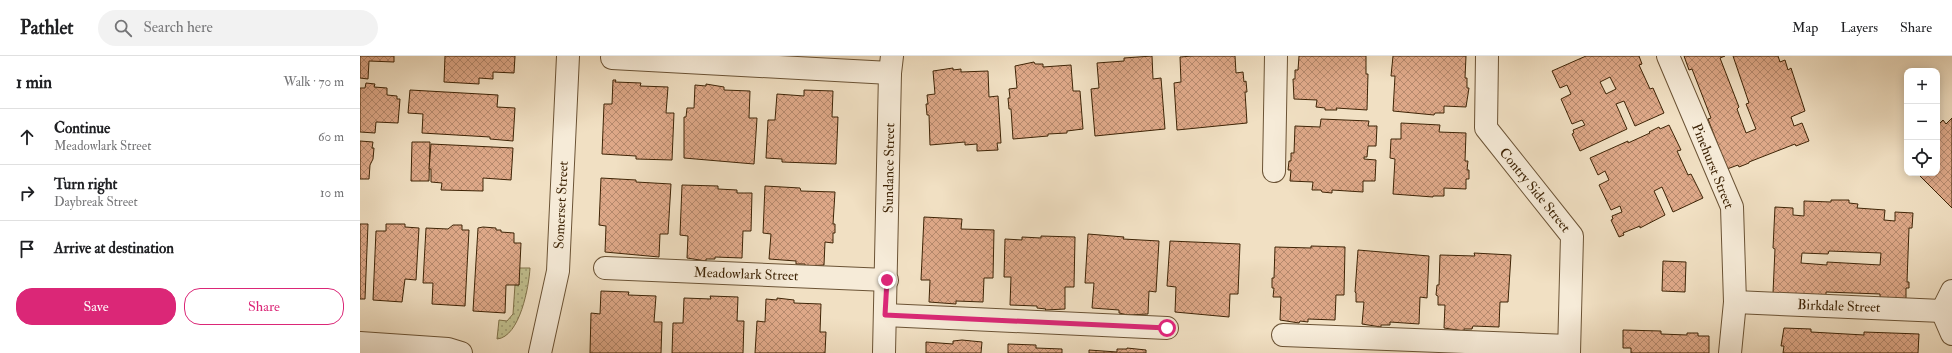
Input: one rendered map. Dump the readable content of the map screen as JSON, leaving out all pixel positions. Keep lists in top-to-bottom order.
{
  "streets": {
    "street": [
      "Pinehurst Street",
      "Sundance Street",
      "Contry Side Street",
      "Somerset Street",
      "Meadowlark Street",
      "Birkdale Street"
    ]
  },
  "crossings": [
    ["Pinehurst Street", "Birkdale Street"],
    ["Sundance Street", "Meadowlark Street"]
  ],
  "page": {
    "header": "Pathlet",
    "search": "Search here",
    "nav": ["Map", "Layers", "Share"],
    "heading": ["1 min", "Walk · 70 m"],
    "map_buttons": ["+", "−"],
    "list": [
      ["Continue", "Meadowlark Street", "60 m"],
      ["Turn right", "Daybreak Street", "10 m"],
      "Arrive at destination"
    ],
    "buttons": ["Save", "Share"]
  }
}
